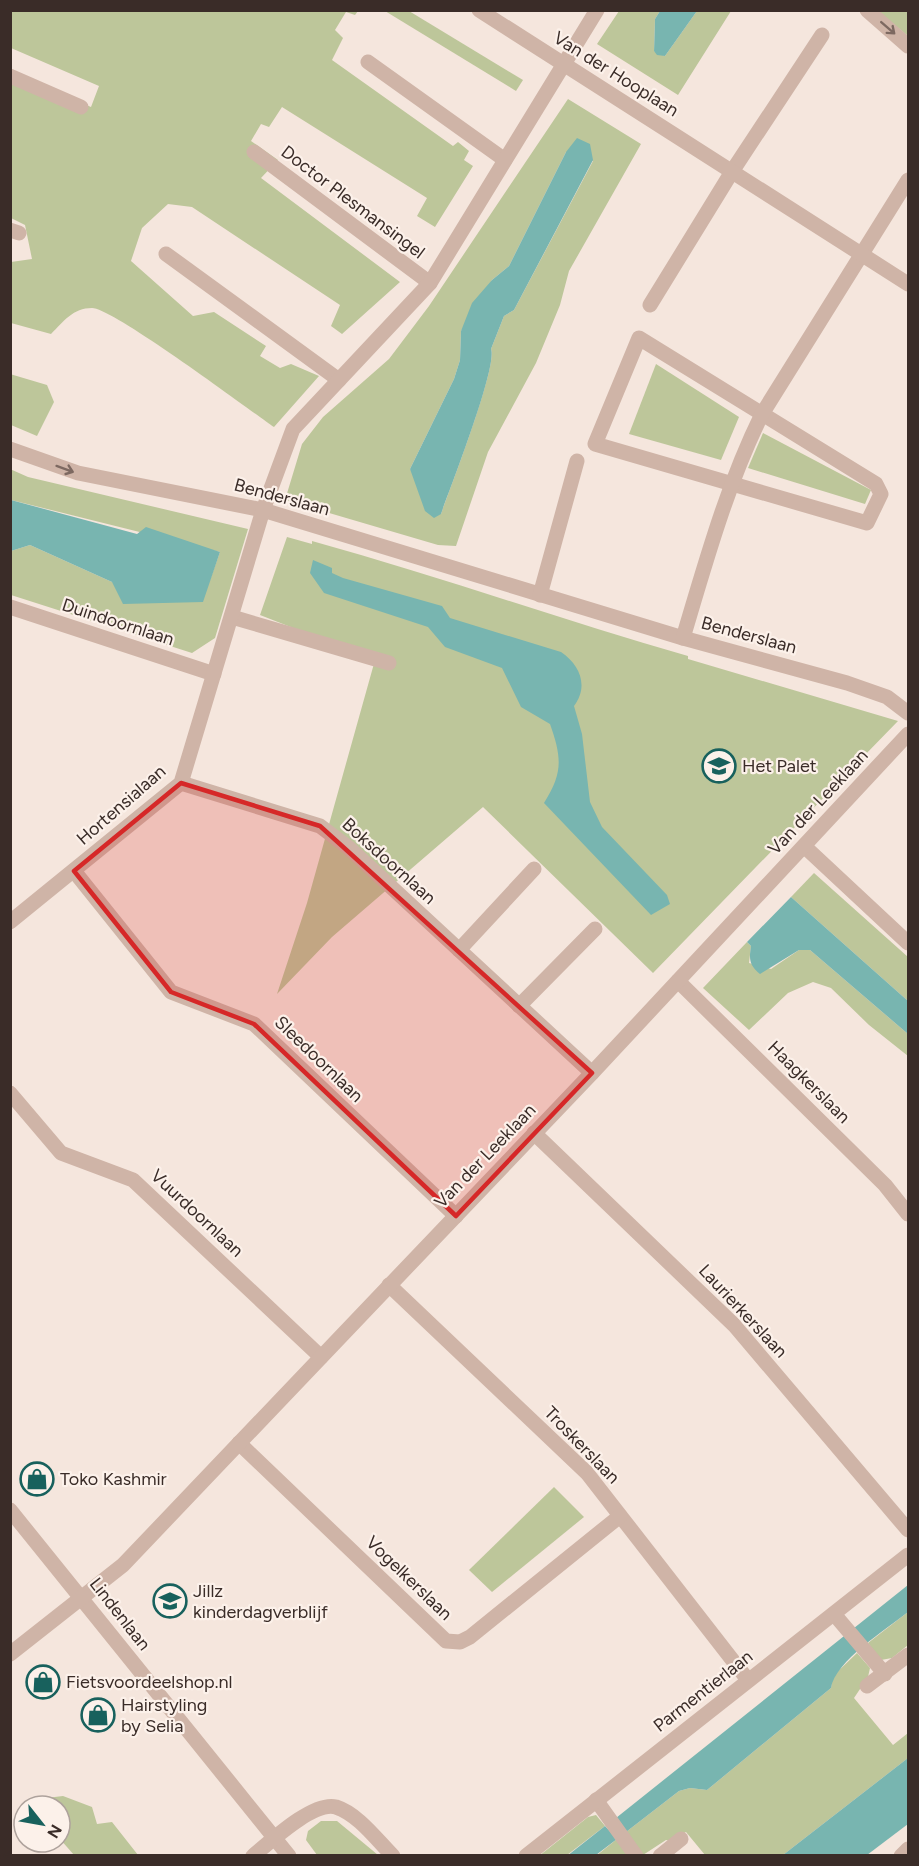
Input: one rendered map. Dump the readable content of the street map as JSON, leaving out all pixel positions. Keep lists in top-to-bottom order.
{
  "streets": {
    "street": [
      "Van der Hooplaan",
      "Doctor Plesmansingel",
      "Benderslaan",
      "Duindoornlaan",
      "Van der Leeklaan",
      "Hortensialaan",
      "Boksdoornlaan",
      "Sleedoornlaan",
      "Haagkerslaan",
      "Vuurdoornlaan",
      "Laurierkerslaan",
      "Troskerslaan",
      "Vogelkerslaan",
      "Lindenlaan",
      "Parmentierlaan"
    ]
  },
  "crossings": [
    ["Van der Hooplaan", "Doctor Plesmansingel"],
    ["Doctor Plesmansingel", "Benderslaan"],
    ["Doctor Plesmansingel", "Hortensialaan"],
    ["Benderslaan", "Hortensialaan"],
    ["Duindoornlaan", "Hortensialaan"],
    ["Van der Leeklaan", "Boksdoornlaan"],
    ["Van der Leeklaan", "Sleedoornlaan"],
    ["Van der Leeklaan", "Haagkerslaan"],
    ["Van der Leeklaan", "Vuurdoornlaan"],
    ["Van der Leeklaan", "Laurierkerslaan"],
    ["Van der Leeklaan", "Troskerslaan"],
    ["Van der Leeklaan", "Vogelkerslaan"],
    ["Van der Leeklaan", "Lindenlaan"],
    ["Hortensialaan", "Boksdoornlaan"],
    ["Hortensialaan", "Sleedoornlaan"],
    ["Troskerslaan", "Vogelkerslaan"],
    ["Troskerslaan", "Parmentierlaan"]
  ],
  "places": {
    "school or university": ["Het Palet", "Jillz kinderdagverblijf"],
    "shop": ["Toko Kashmir", "Fietsvoordeelshop.nl", "Hairstyling by Selia"]
  },
  "north": "bottom right"
}
